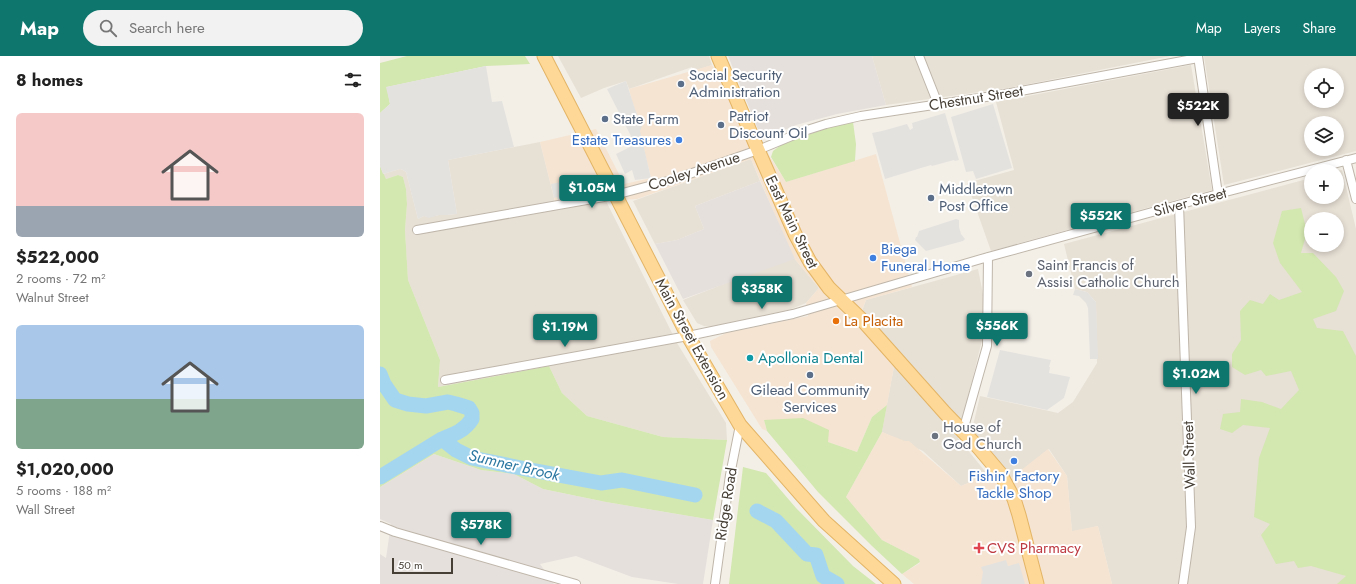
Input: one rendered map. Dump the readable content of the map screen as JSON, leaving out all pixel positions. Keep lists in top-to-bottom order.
{
  "streets": {
    "main road": ["East Main Street", "Main Street Extension"],
    "street": [
      "Chestnut Street",
      "Cooley Avenue",
      "Silver Street",
      "Wall Street",
      "Ridge Road"
    ]
  },
  "crossings": [
    ["Chestnut Street", "Cooley Avenue"],
    ["Chestnut Street", "East Main Street"],
    ["Cooley Avenue", "East Main Street"],
    ["Cooley Avenue", "Main Street Extension"],
    ["Silver Street", "East Main Street"],
    ["Silver Street", "Main Street Extension"],
    ["Silver Street", "Wall Street"],
    ["Main Street Extension", "Ridge Road"]
  ],
  "water": ["Sumner Brook"],
  "places": {
    "other": [
      "Social Security Administration",
      "State Farm",
      "Patriot Discount Oil",
      "Estate Treasures",
      "Middletown Post Office",
      "Biega Funeral Home",
      "Saint Francis of Assisi Catholic Church",
      "La Placita",
      "Apollonia Dental",
      "Gilead Community Services",
      "House of God Church",
      "Fishin’ Factory Tackle Shop"
    ],
    "health": ["CVS Pharmacy"]
  },
  "scale_bar": "50 m",
  "page": {
    "header": "Map",
    "search": "Search here",
    "nav": ["Map", "Layers", "Share"],
    "heading": "8 homes",
    "map_buttons": ["+", "−"],
    "price": [
      "$522K",
      "$1.05M",
      "$552K",
      "$358K",
      "$556K",
      "$1.19M",
      "$1.02M",
      "$578K"
    ],
    "list": [
      {
        "name": "$522,000",
        "note": "2 rooms · 72 m² · Walnut Street"
      },
      {
        "name": "$1,020,000",
        "note": "5 rooms · 188 m² · Wall Street"
      }
    ],
    "scale": "50 m"
  }
}
